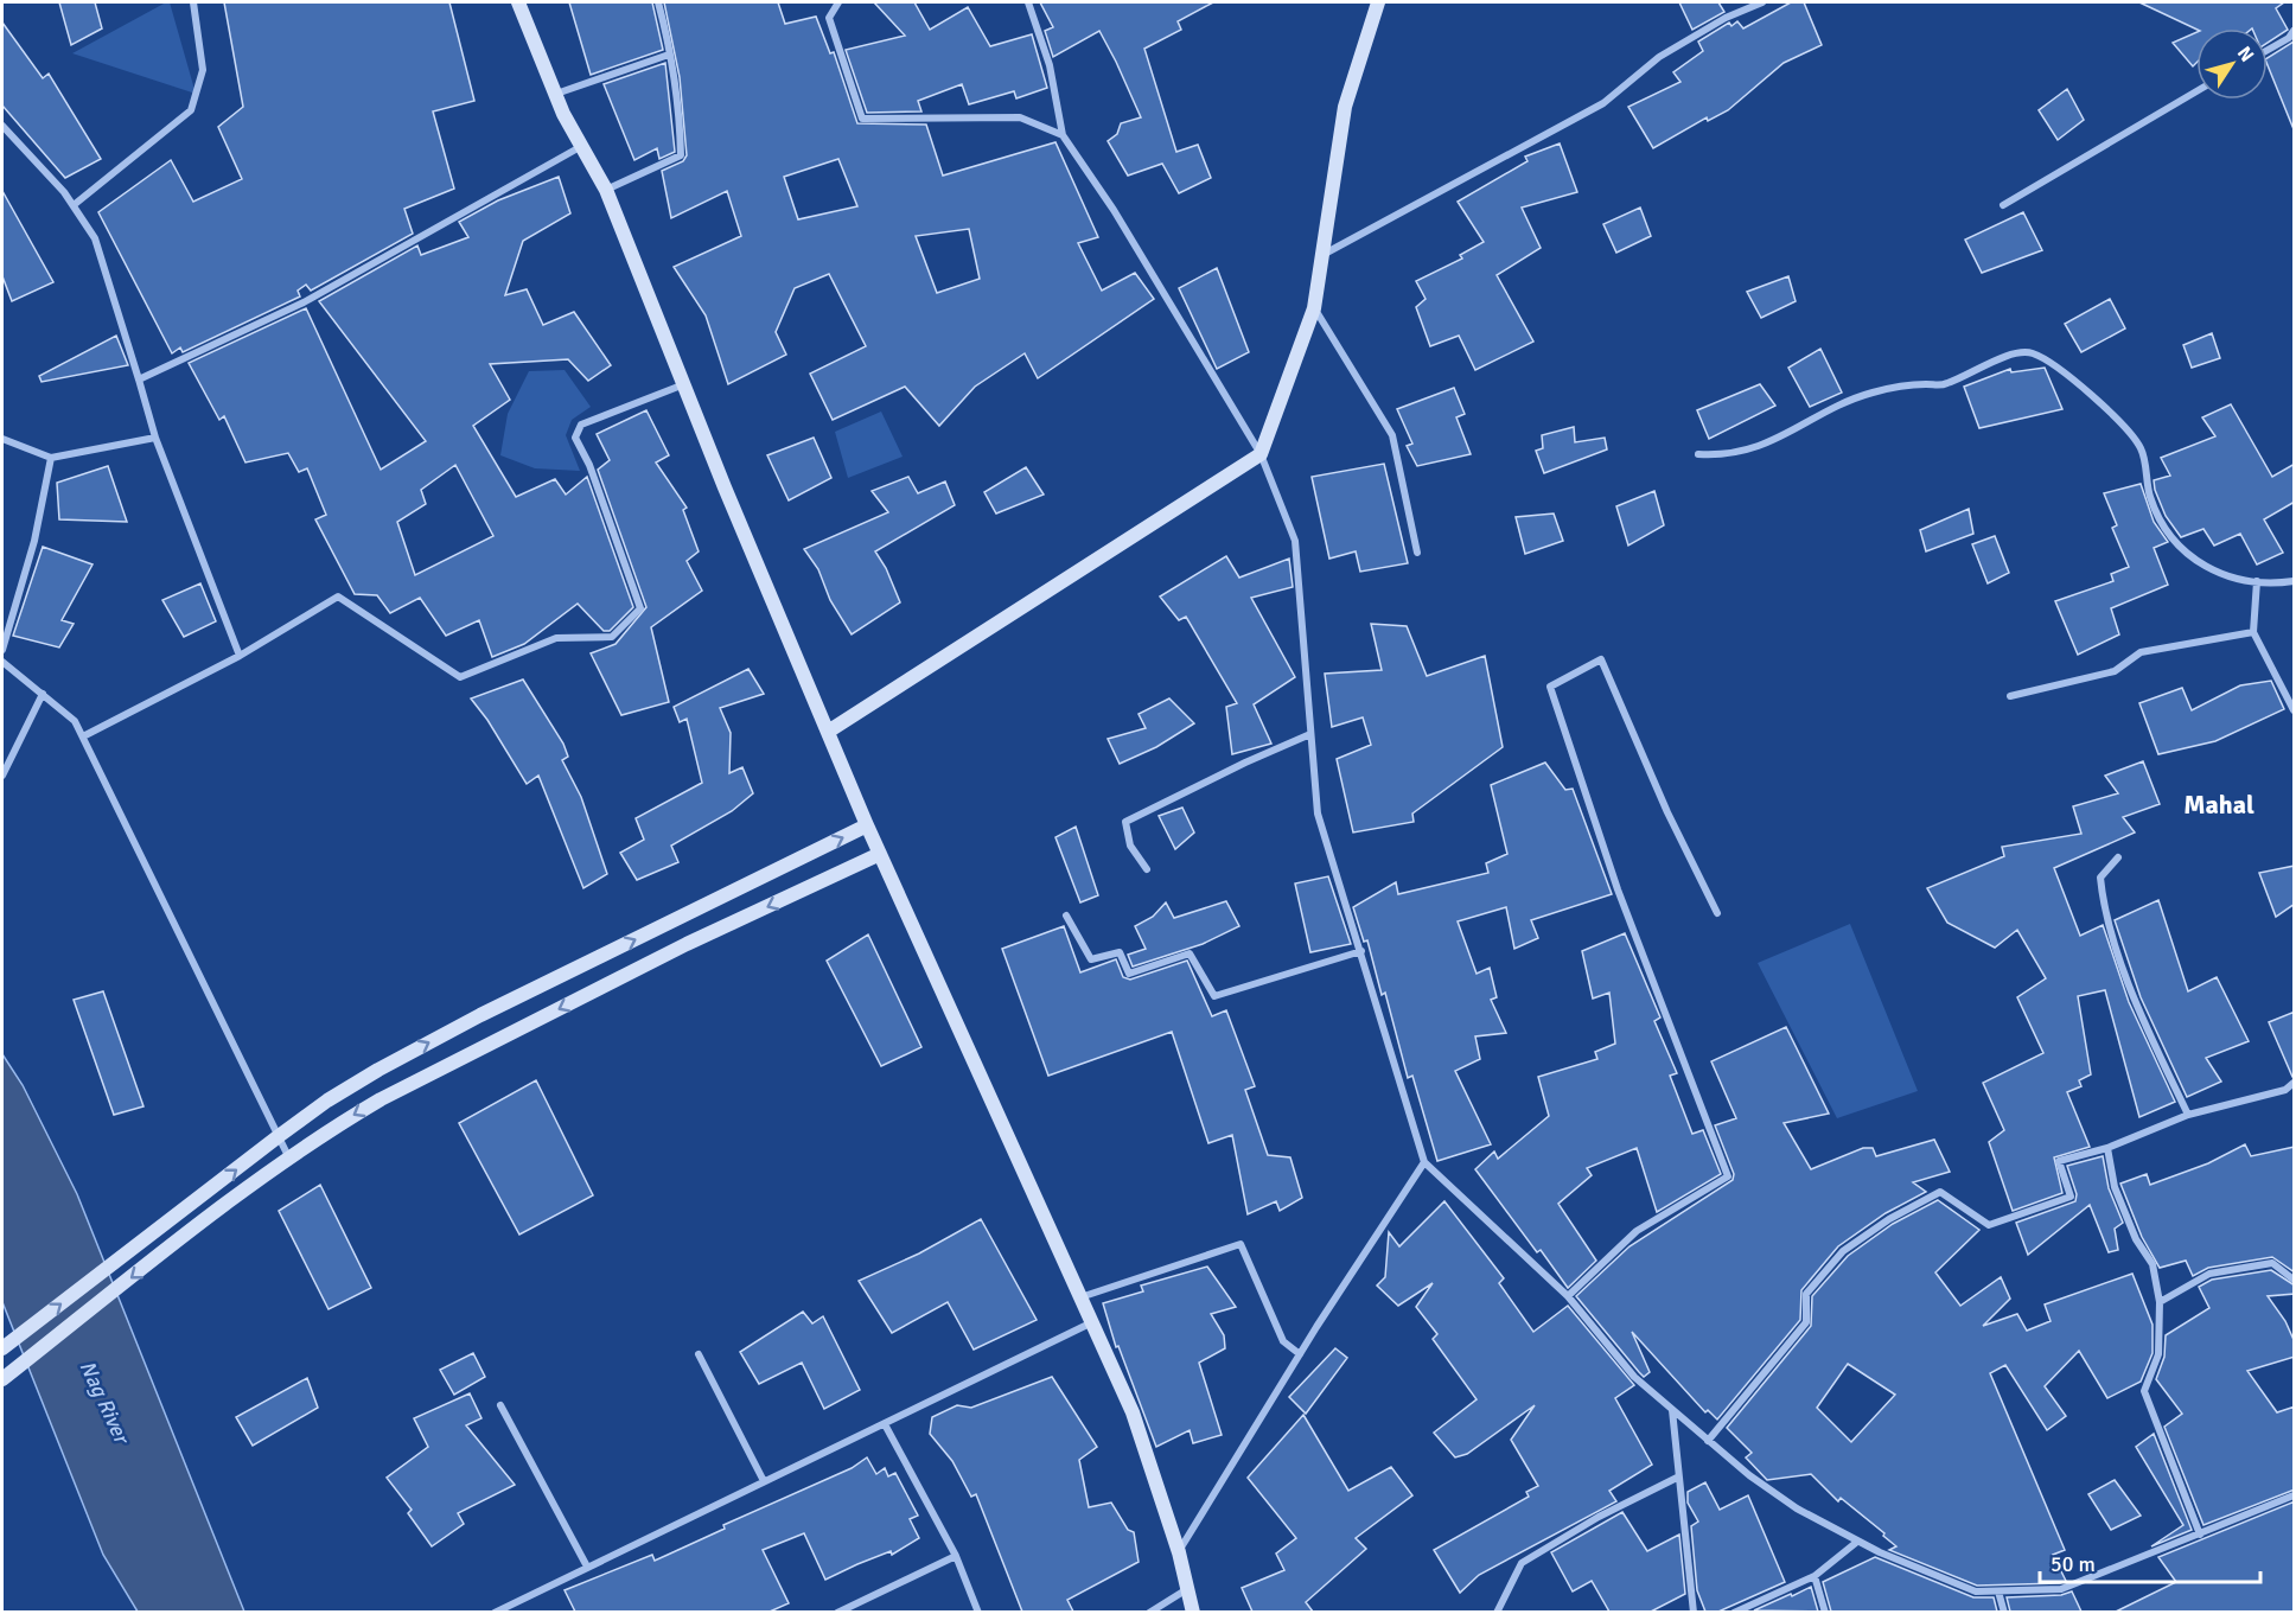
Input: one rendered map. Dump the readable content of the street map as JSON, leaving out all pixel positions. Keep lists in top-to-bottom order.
{
  "districts": ["Mahal"],
  "water": ["Nag River"],
  "scale_bar": "50 m",
  "north": "top right"
}
